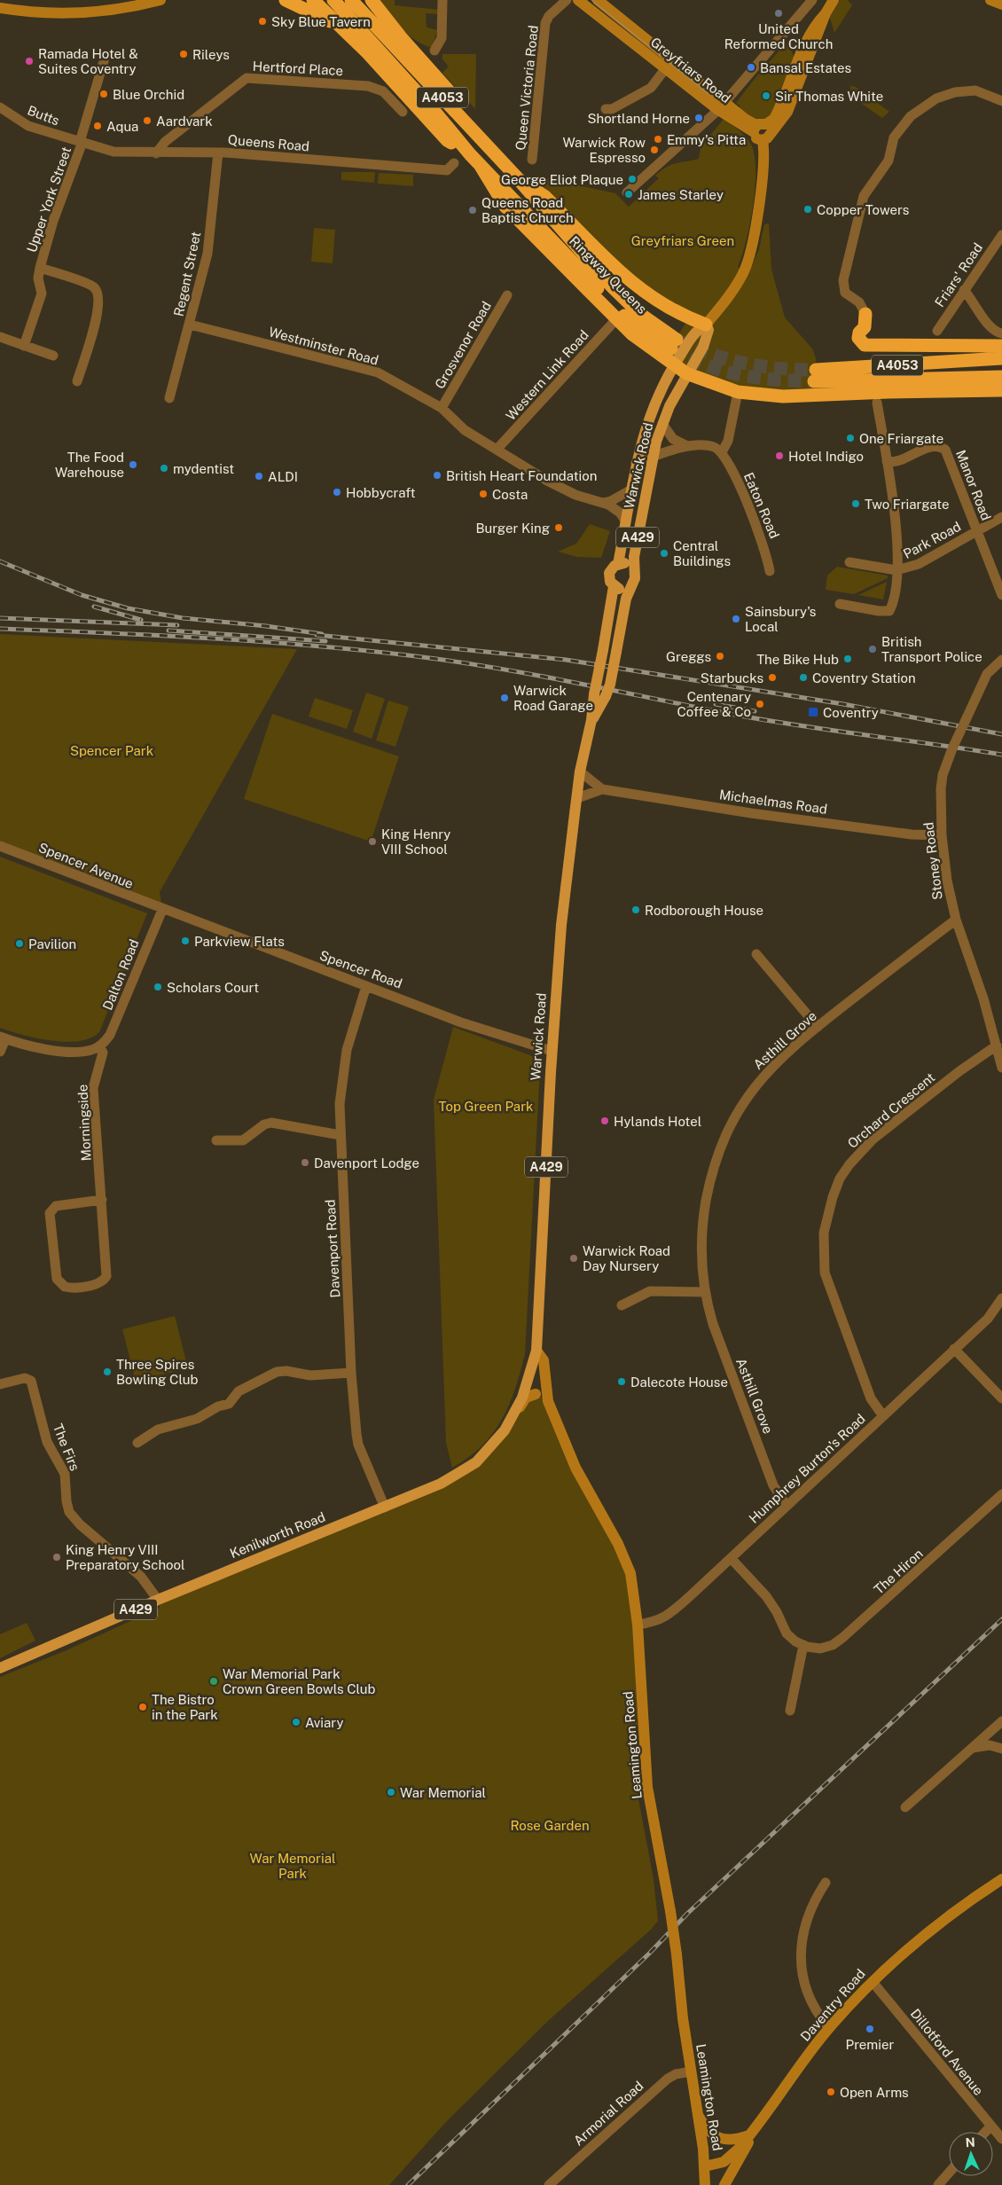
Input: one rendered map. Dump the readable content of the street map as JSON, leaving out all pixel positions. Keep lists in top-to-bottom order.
{
  "streets": {
    "highway": ["A4053", "Ringway Queens"],
    "main road": [
      "Greyfriars Road",
      "Warwick Road",
      "A429",
      "Kenilworth Road",
      "Leamington Road",
      "Daventry Road"
    ],
    "street": [
      "Hertford Place",
      "Queen Victoria Road",
      "Butts",
      "Queens Road",
      "Upper York Street",
      "Regent Street",
      "Friars' Road",
      "Grosvenor Road",
      "Westminster Road",
      "Western Link Road",
      "Manor Road",
      "Eaton Road",
      "Park Road",
      "Michaelmas Road",
      "Stoney Road",
      "Spencer Avenue",
      "Spencer Road",
      "Dalton Road",
      "Asthill Grove",
      "Orchard Crescent",
      "Morningside",
      "Davenport Road",
      "The Firs",
      "Humphrey Burton's Road",
      "The Hiron",
      "Dillotford Avenue",
      "Armorial Road"
    ]
  },
  "crossings": [
    ["Hertford Place", "Queens Road"],
    ["Greyfriars Road", "Warwick Road"],
    ["A4053", "Ringway Queens"],
    ["A4053", "Warwick Road"],
    ["Butts", "Queens Road"],
    ["Butts", "Upper York Street"],
    ["Queens Road", "Upper York Street"],
    ["Queens Road", "Regent Street"],
    ["Regent Street", "Westminster Road"],
    ["Grosvenor Road", "Westminster Road"],
    ["Westminster Road", "Western Link Road"],
    ["Westminster Road", "Warwick Road"],
    ["Warwick Road", "A429"],
    ["Warwick Road", "Michaelmas Road"],
    ["Warwick Road", "Spencer Road"],
    ["Warwick Road", "Kenilworth Road"],
    ["Warwick Road", "Leamington Road"],
    ["Manor Road", "Park Road"],
    ["Michaelmas Road", "Stoney Road"],
    ["Stoney Road", "Asthill Grove"],
    ["Stoney Road", "Orchard Crescent"],
    ["Spencer Avenue", "Spencer Road"],
    ["Spencer Avenue", "Dalton Road"],
    ["Spencer Road", "Dalton Road"],
    ["Spencer Road", "Davenport Road"],
    ["Dalton Road", "Morningside"],
    ["Asthill Grove", "Humphrey Burton's Road"],
    ["Orchard Crescent", "Humphrey Burton's Road"],
    ["Davenport Road", "Kenilworth Road"],
    ["The Firs", "Kenilworth Road"],
    ["Humphrey Burton's Road", "Leamington Road"],
    ["Leamington Road", "Daventry Road"],
    ["Leamington Road", "Armorial Road"],
    ["Daventry Road", "Dillotford Avenue"]
  ],
  "parks": [
    "Greyfriars Green",
    "Spencer Park",
    "Top Green Park",
    "Rose Garden",
    "War Memorial Park"
  ],
  "places": {
    "other": [
      "United Reformed Church",
      "Sky Blue Tavern",
      "Rileys",
      "Ramada Hotel & Suites Coventry",
      "Bansal Estates",
      "Blue Orchid",
      "Sir Thomas White",
      "Shortland Horne",
      "Aardvark",
      "Aqua",
      "Emmy's Pitta",
      "Warwick Row Espresso",
      "George Eliot Plaque",
      "James Starley",
      "Copper Towers",
      "Queens Road Baptist Church",
      "One Friargate",
      "Hotel Indigo",
      "The Food Warehouse",
      "mydentist",
      "British Heart Foundation",
      "ALDI",
      "Hobbycraft",
      "Costa",
      "Two Friargate",
      "Burger King",
      "Central Buildings",
      "Sainsbury's Local",
      "British Transport Police",
      "Greggs",
      "The Bike Hub",
      "Starbucks",
      "Coventry Station",
      "Warwick Road Garage",
      "Centenary Coffee & Co",
      "King Henry VIII School",
      "Rodborough House",
      "Parkview Flats",
      "Pavilion",
      "Scholars Court",
      "Hylands Hotel",
      "Davenport Lodge",
      "Warwick Road Day Nursery",
      "Three Spires Bowling Club",
      "Dalecote House",
      "King Henry VIII Preparatory School",
      "War Memorial Park Crown Green Bowls Club",
      "The Bistro in the Park",
      "Aviary",
      "War Memorial",
      "Premier",
      "Open Arms"
    ],
    "transit": ["Coventry"]
  },
  "north": "top"
}
